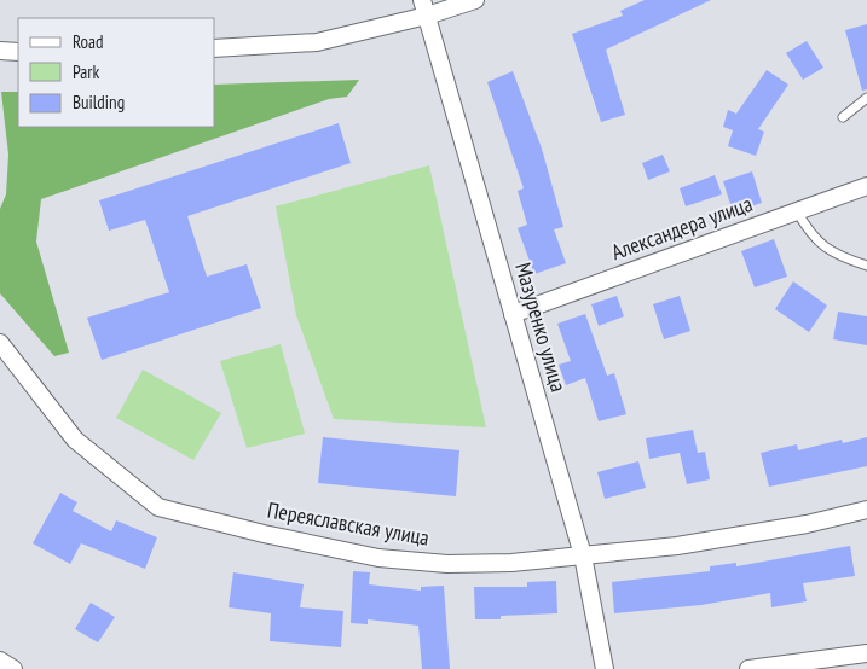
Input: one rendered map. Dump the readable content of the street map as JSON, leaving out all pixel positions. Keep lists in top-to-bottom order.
{
  "streets": {
    "street": ["Александера улица", "Мазуренко улица", "Переяславская улица"]
  },
  "crossings": [
    ["Александера улица", "Мазуренко улица"],
    ["Мазуренко улица", "Переяславская улица"]
  ],
  "legend": ["Road", "Park", "Building"]
}
